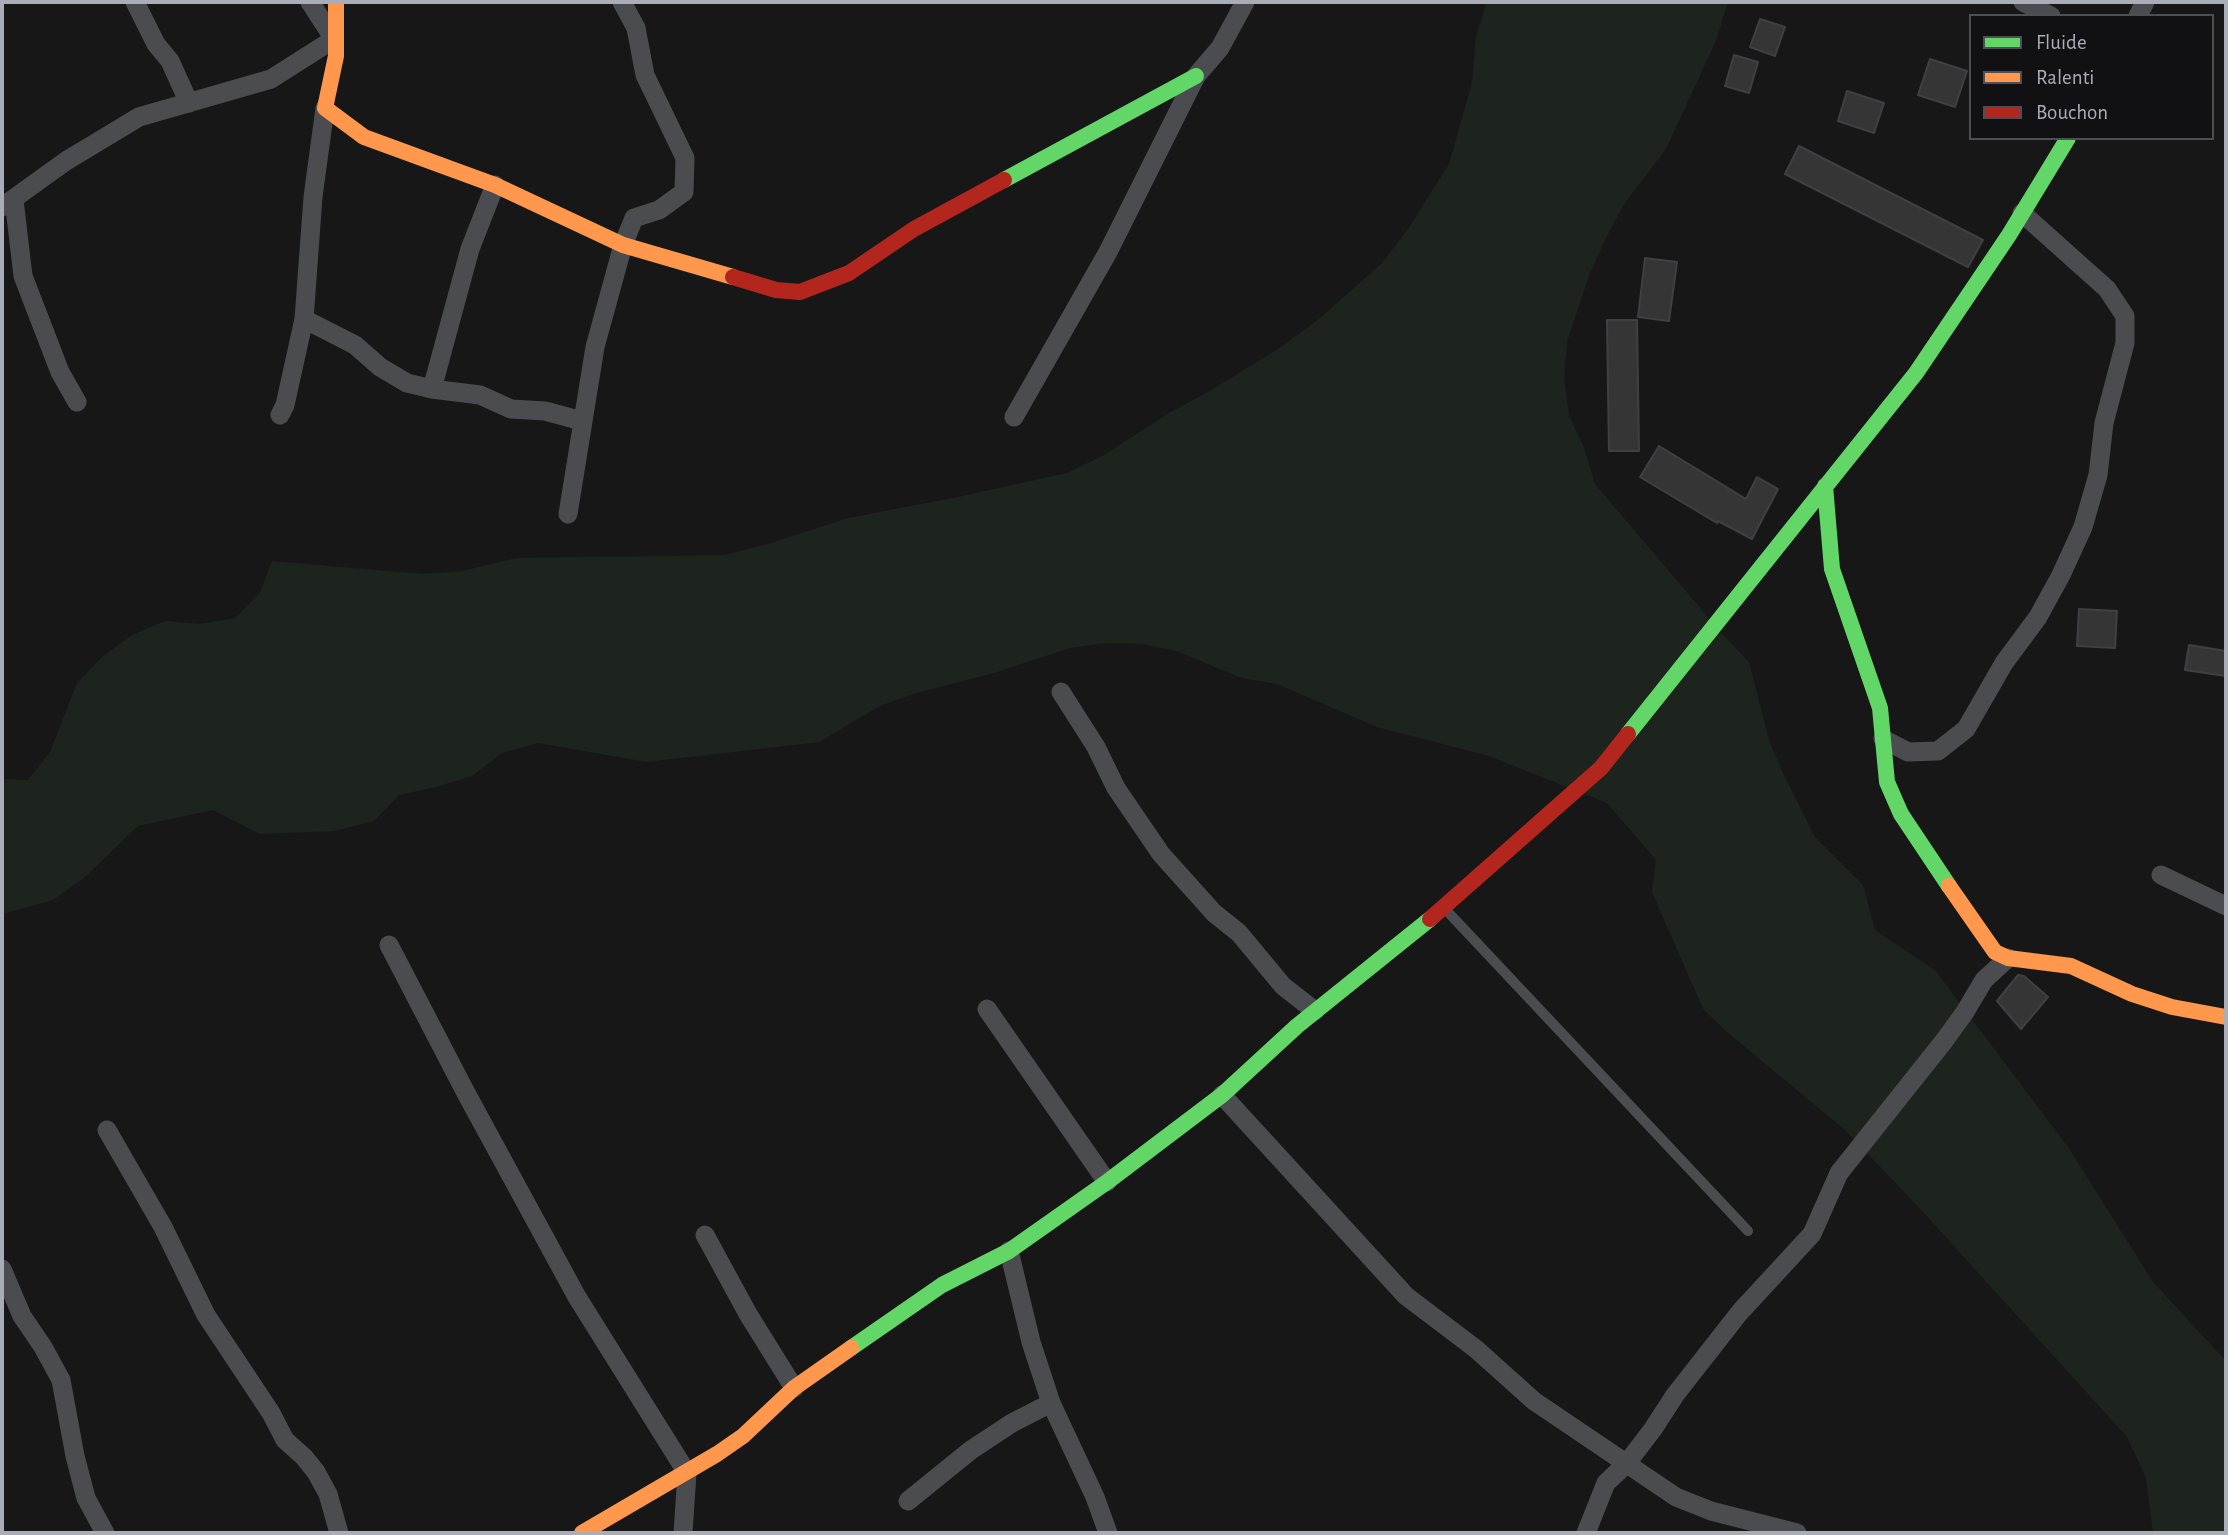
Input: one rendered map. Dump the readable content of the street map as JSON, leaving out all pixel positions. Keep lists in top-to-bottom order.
{
  "legend": ["Fluide", "Ralenti", "Bouchon"]
}
